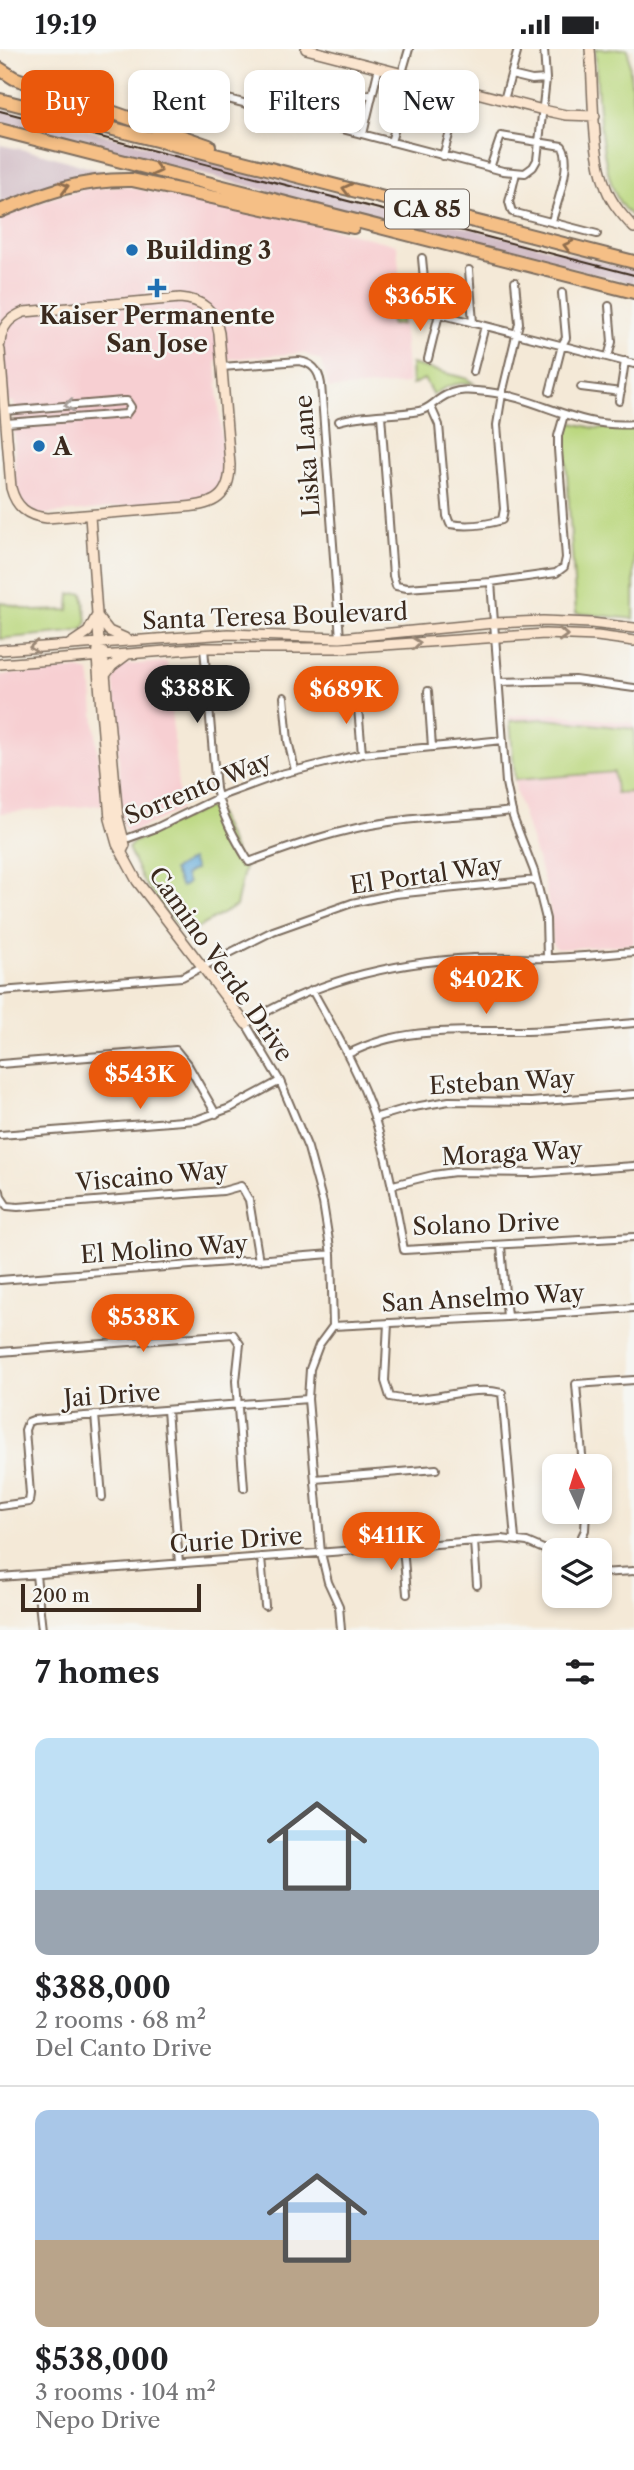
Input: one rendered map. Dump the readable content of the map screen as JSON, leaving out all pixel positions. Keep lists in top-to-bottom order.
{
  "streets": {
    "highway": ["CA 85"],
    "street": [
      "Liska Lane",
      "Santa Teresa Boulevard",
      "Sorrento Way",
      "El Portal Way",
      "Camino Verde Drive",
      "Esteban Way",
      "Moraga Way",
      "Viscaino Way",
      "Solano Drive",
      "El Molino Way",
      "San Anselmo Way",
      "Jai Drive",
      "Curie Drive"
    ]
  },
  "crossings": [
    ["Liska Lane", "Santa Teresa Boulevard"],
    ["Santa Teresa Boulevard", "Camino Verde Drive"],
    ["Sorrento Way", "Camino Verde Drive"],
    ["El Portal Way", "Camino Verde Drive"],
    ["Camino Verde Drive", "El Molino Way"],
    ["Camino Verde Drive", "San Anselmo Way"],
    ["Esteban Way", "Solano Drive"],
    ["Moraga Way", "Solano Drive"],
    ["Viscaino Way", "El Molino Way"]
  ],
  "places": {
    "other": ["Building 3", "A"],
    "health": ["Kaiser Permanente San Jose"]
  },
  "scale_bar": "200 m",
  "north": "top",
  "page": {
    "status": "19:19",
    "chip": [
      "Buy",
      "Rent",
      "Filters",
      "New"
    ],
    "price": [
      "$365K",
      "$388K",
      "$689K",
      "$402K",
      "$543K",
      "$538K",
      "$411K"
    ],
    "scale": "200 m",
    "heading": "7 homes",
    "list": [
      {
        "name": "$388,000",
        "note": "2 rooms · 68 m² · Del Canto Drive"
      },
      {
        "name": "$538,000",
        "note": "3 rooms · 104 m² · Nepo Drive"
      }
    ]
  }
}
